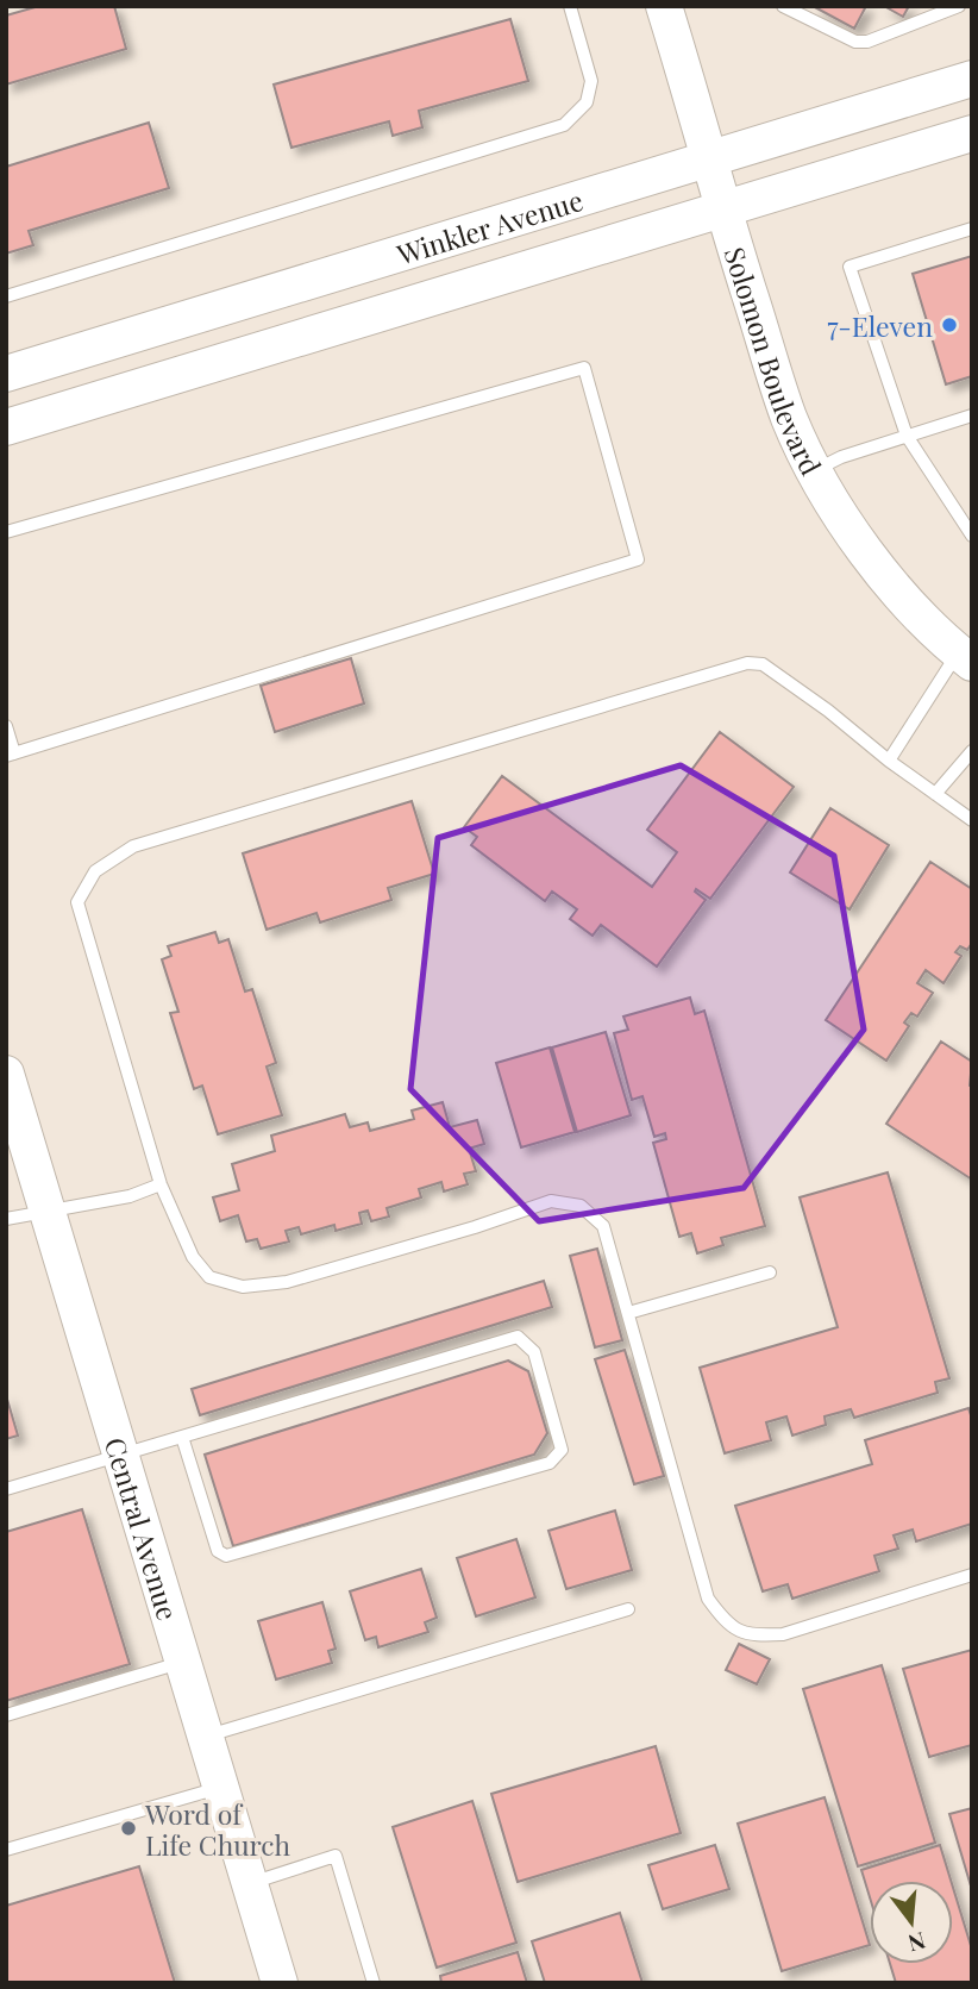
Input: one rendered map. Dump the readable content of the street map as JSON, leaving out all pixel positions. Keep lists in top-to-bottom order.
{
  "streets": {
    "street": ["Winkler Avenue", "Solomon Boulevard", "Central Avenue"]
  },
  "crossings": [
    ["Winkler Avenue", "Solomon Boulevard"]
  ],
  "places": ["7-Eleven", "Word of Life Church"],
  "north": "bottom"
}
